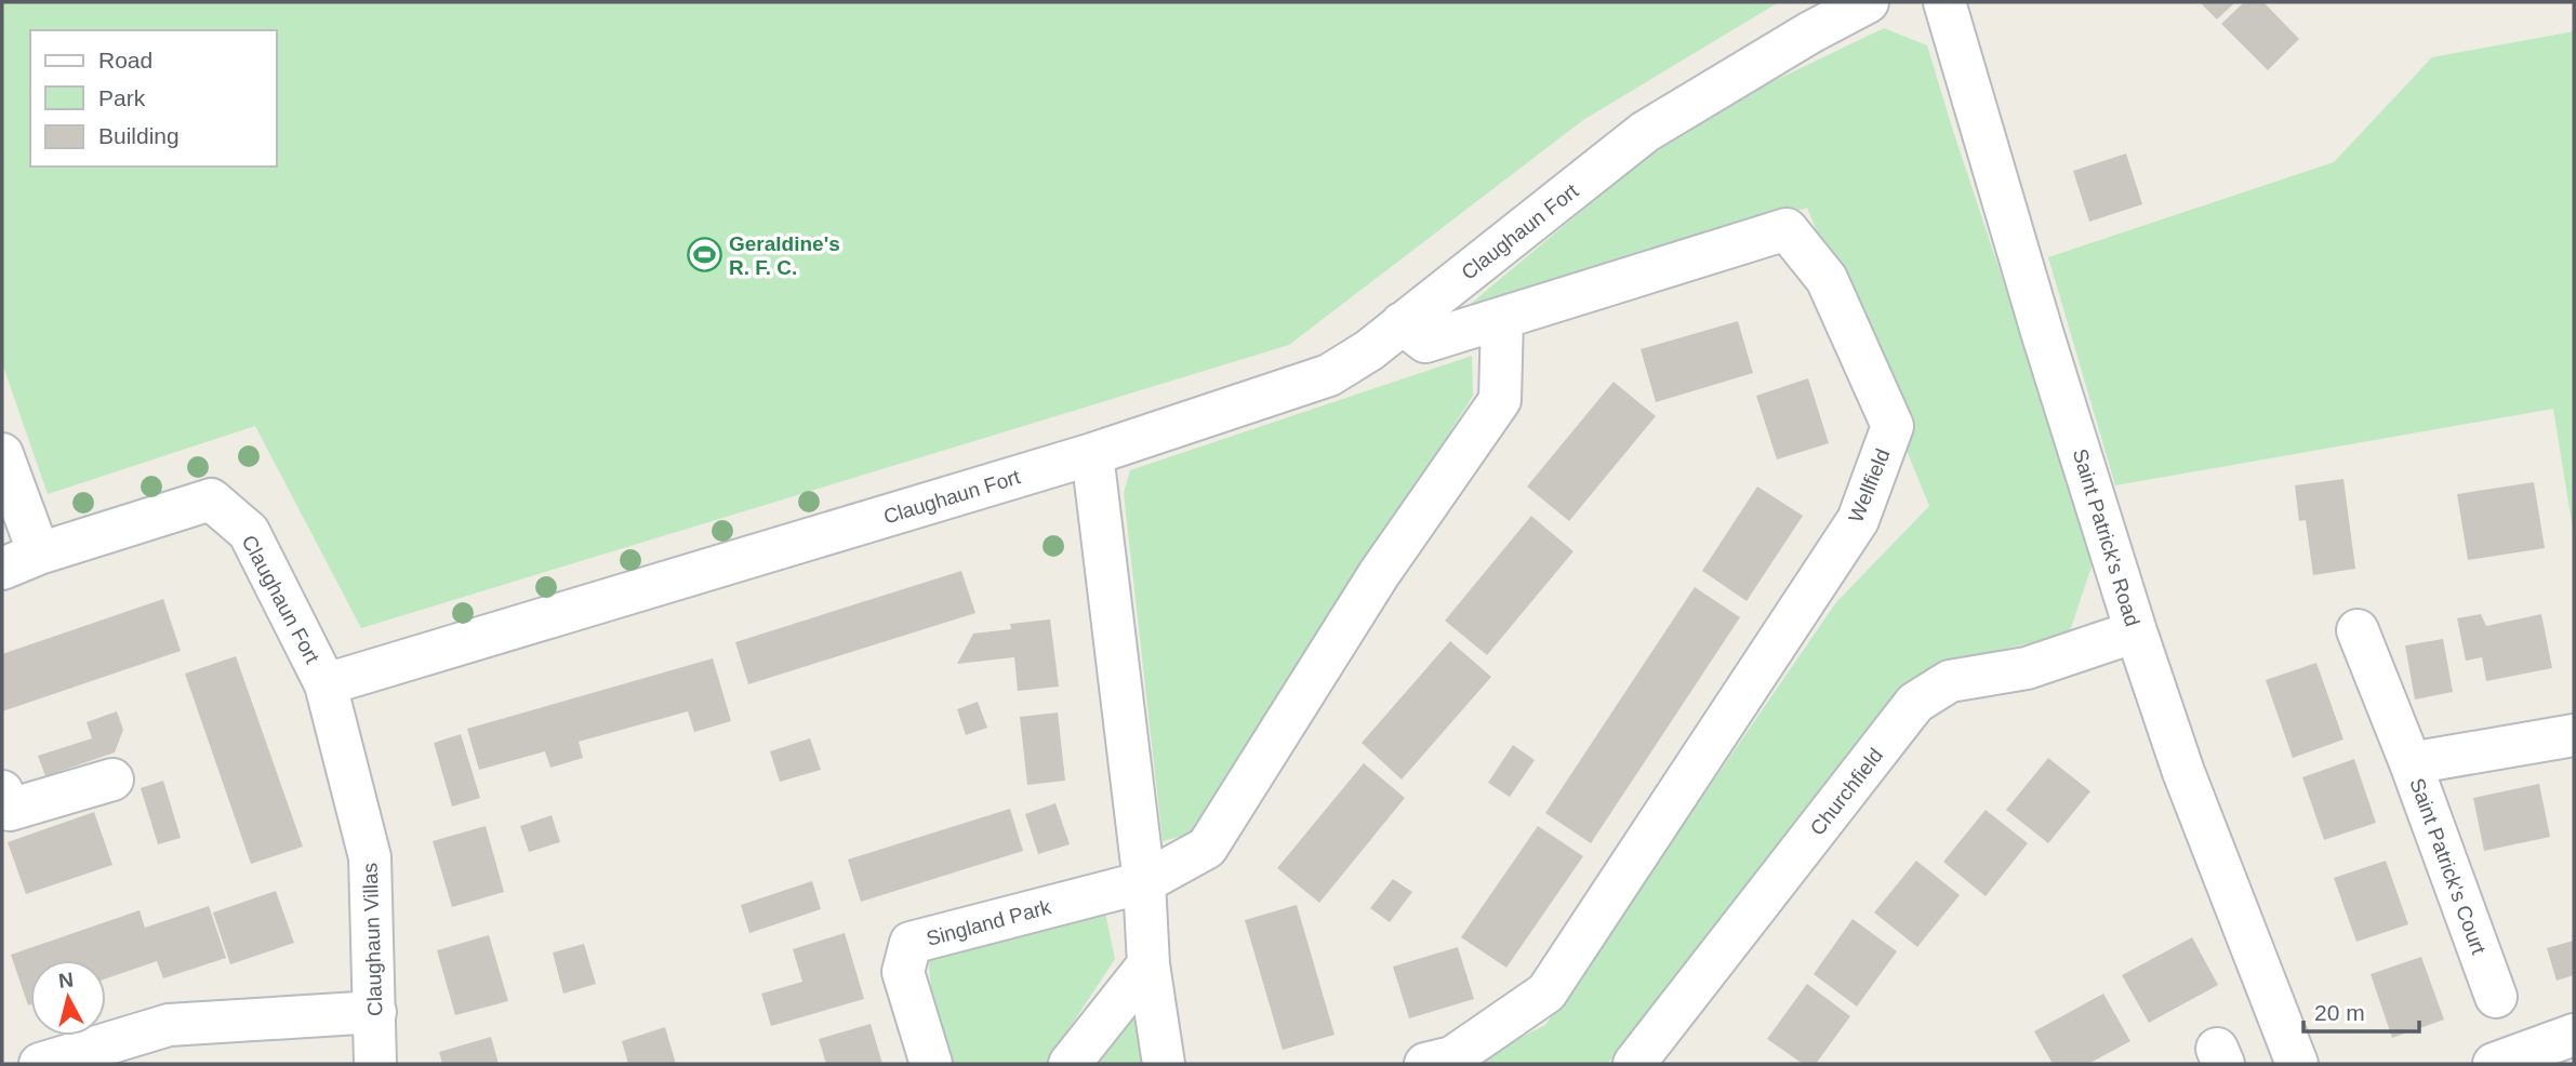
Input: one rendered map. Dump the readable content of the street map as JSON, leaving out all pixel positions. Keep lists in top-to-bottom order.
{
  "streets": {
    "street": [
      "Claughaun Fort",
      "Wellfield",
      "Saint Patrick's Road",
      "Churchfield",
      "Saint Patrick's Court",
      "Singland Park",
      "Claughaun Villas"
    ]
  },
  "crossings": [
    ["Claughaun Fort", "Wellfield"],
    ["Claughaun Fort", "Claughaun Villas"],
    ["Saint Patrick's Road", "Churchfield"]
  ],
  "places": {
    "sports": ["Geraldine's R. F. C."]
  },
  "legend": ["Road", "Park", "Building"],
  "scale_bar": "20 m",
  "north": "top"
}
